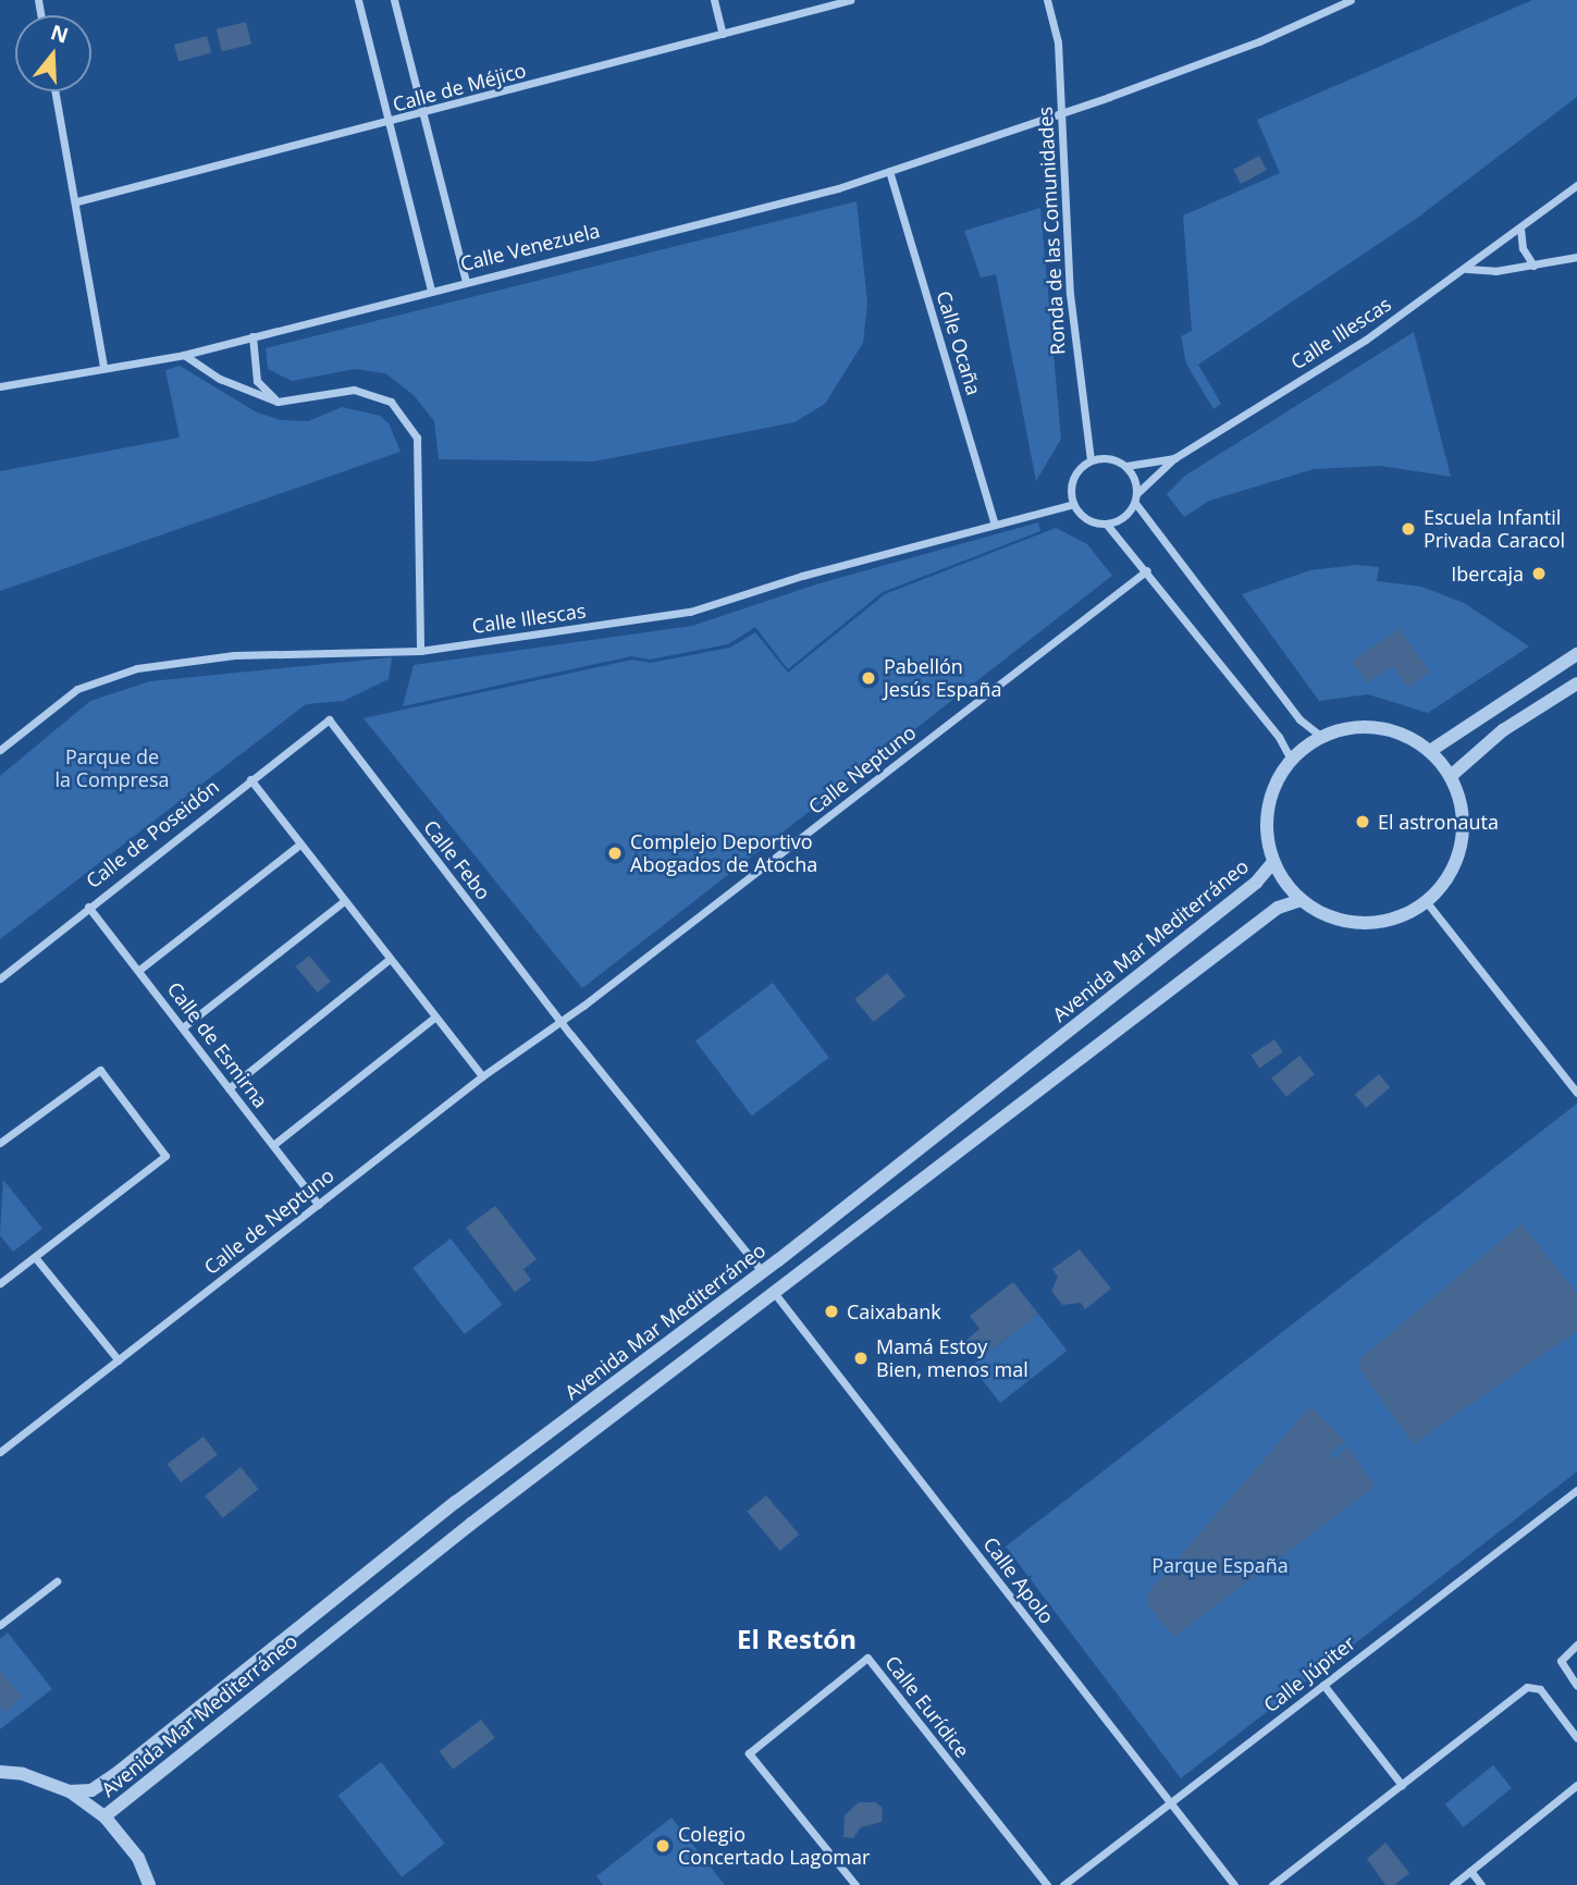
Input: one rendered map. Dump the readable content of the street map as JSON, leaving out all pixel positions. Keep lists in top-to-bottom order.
{
  "streets": {
    "street": [
      "Calle de Méjico",
      "Ronda de las Comunidades",
      "Calle Venezuela",
      "Calle Illescas",
      "Calle Ocaña",
      "Calle Neptuno",
      "Calle de Poseidón",
      "Calle Febo",
      "Avenida Mar Mediterráneo",
      "Calle de Esmirna",
      "Calle de Neptuno",
      "Calle Apolo",
      "Calle Júpiter",
      "Calle Eurídice"
    ]
  },
  "crossings": [
    ["Ronda de las Comunidades", "Calle Venezuela"],
    ["Ronda de las Comunidades", "Calle Illescas"],
    ["Calle Venezuela", "Calle Ocaña"],
    ["Calle Illescas", "Calle Ocaña"],
    ["Calle Neptuno", "Calle Febo"],
    ["Calle Neptuno", "Calle de Neptuno"],
    ["Calle de Poseidón", "Calle Febo"],
    ["Calle de Poseidón", "Calle de Esmirna"],
    ["Calle Febo", "Avenida Mar Mediterráneo"],
    ["Calle Febo", "Calle de Neptuno"],
    ["Avenida Mar Mediterráneo", "Calle Apolo"],
    ["Calle de Esmirna", "Calle de Neptuno"],
    ["Calle Apolo", "Calle Júpiter"]
  ],
  "districts": ["El Restón"],
  "parks": ["Parque de la Compresa", "Parque España"],
  "places": [
    "Escuela Infantil Privada Caracol",
    "Ibercaja",
    "Pabellón Jesús España",
    "El astronauta",
    "Complejo Deportivo Abogados de Atocha",
    "Caixabank",
    "Mamá Estoy Bien, menos mal",
    "Colegio Concertado Lagomar"
  ],
  "north": "top"
}
